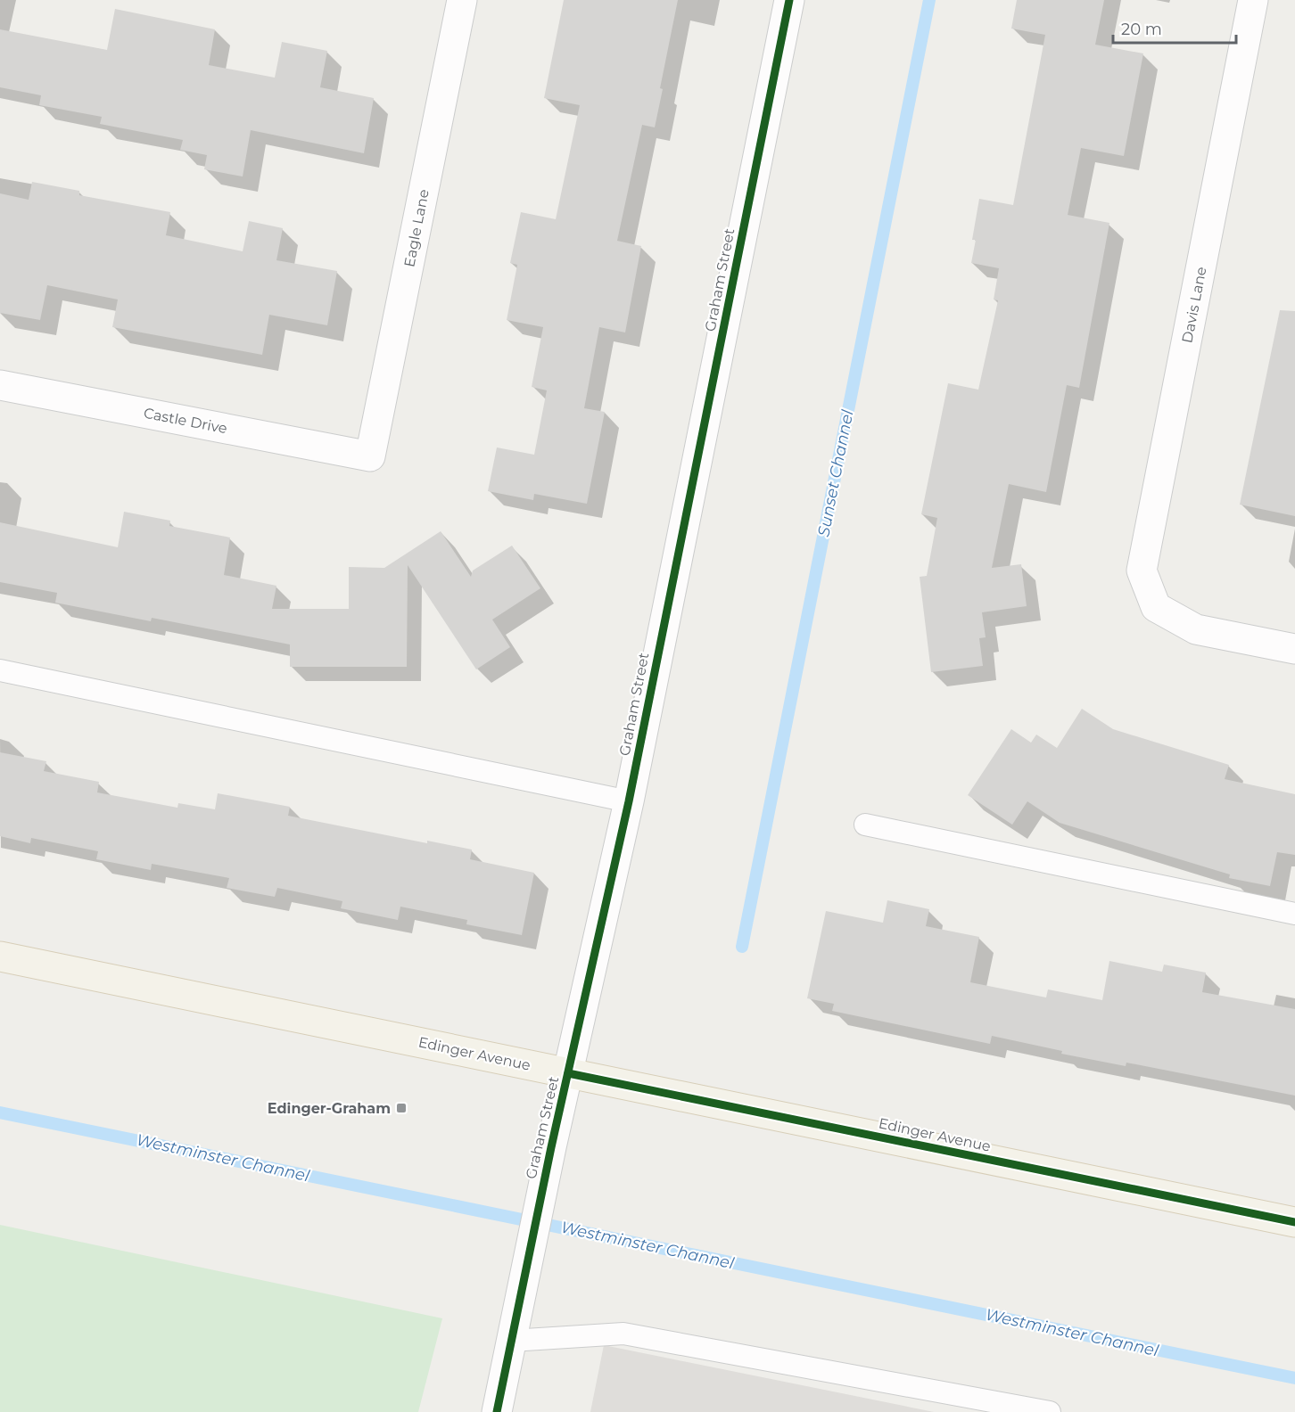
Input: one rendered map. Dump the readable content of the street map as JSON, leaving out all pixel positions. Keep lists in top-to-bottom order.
{
  "streets": {
    "main road": ["Edinger Avenue"],
    "street": [
      "Eagle Lane",
      "Graham Street",
      "Davis Lane",
      "Castle Drive"
    ]
  },
  "crossings": [
    ["Eagle Lane", "Castle Drive"],
    ["Graham Street", "Edinger Avenue"]
  ],
  "water": ["Sunset Channel", "Westminster Channel"],
  "places": {
    "transit": ["Edinger-Graham"]
  },
  "scale_bar": "20 m"
}
